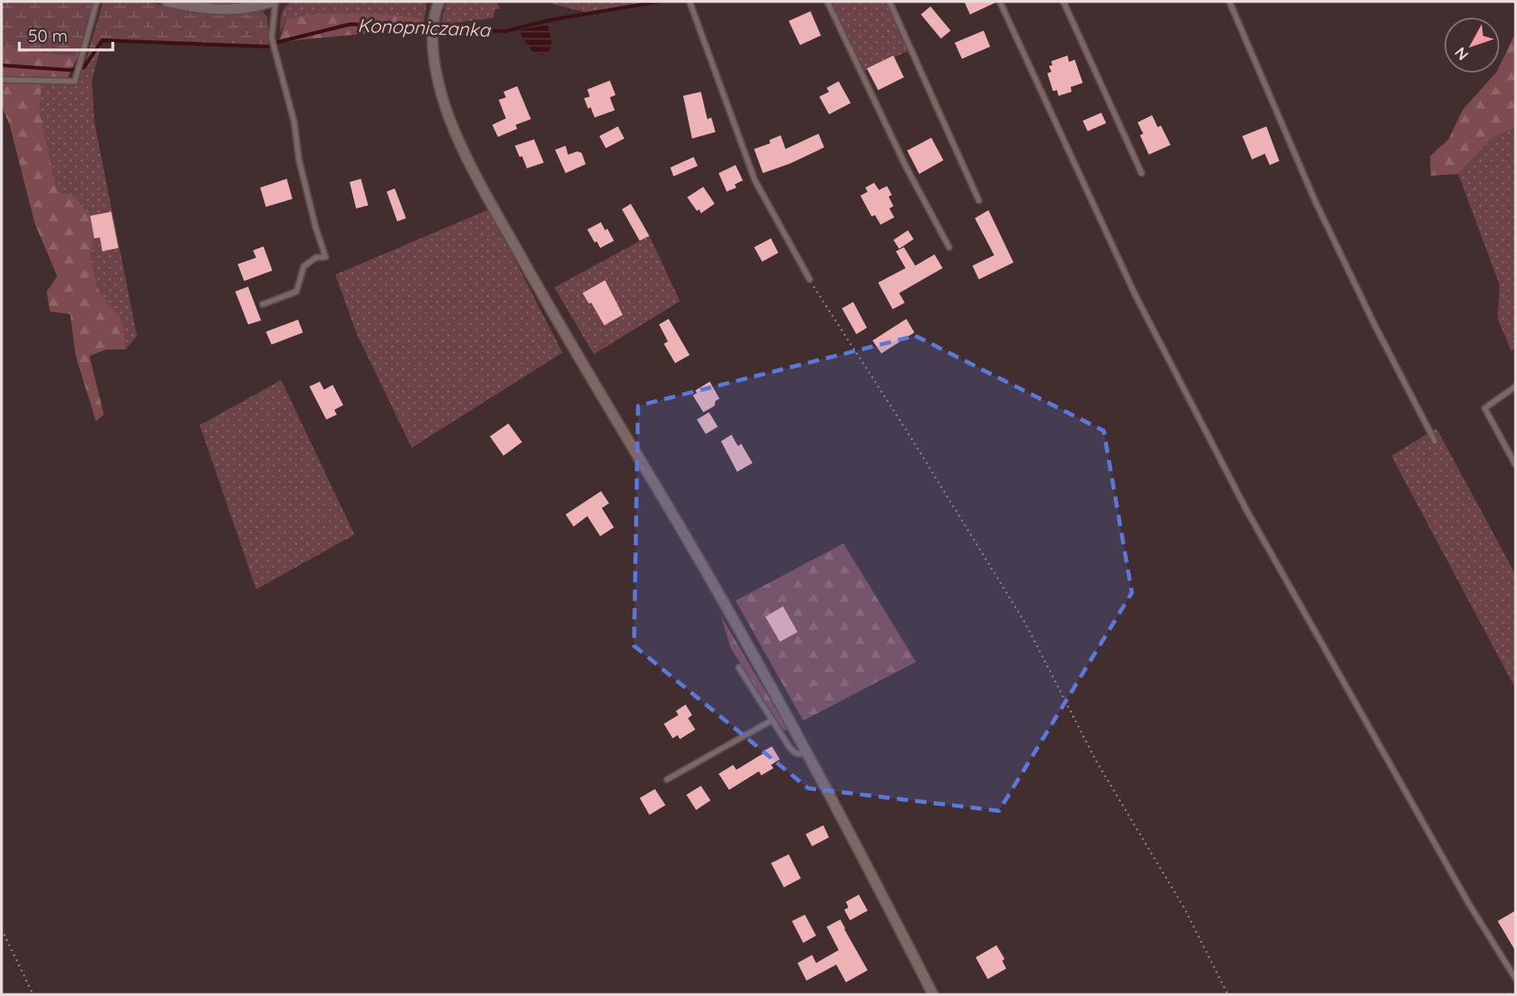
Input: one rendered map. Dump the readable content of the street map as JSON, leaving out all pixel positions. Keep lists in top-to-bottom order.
{
  "water": ["Konopniczanka"],
  "scale_bar": "50 m",
  "north": "bottom left"
}
